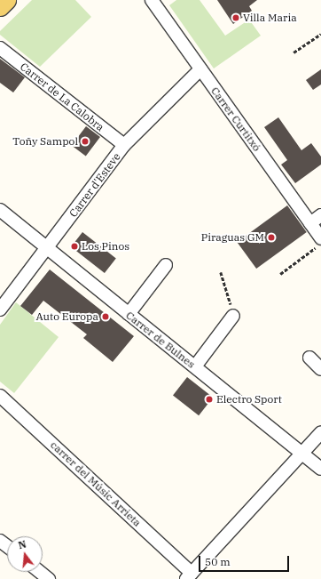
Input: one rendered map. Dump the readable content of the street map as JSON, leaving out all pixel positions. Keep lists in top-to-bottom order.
{
  "streets": {
    "street": [
      "Carrer de La Calobra",
      "Carrer Curtitxó",
      "Carrer d'Esteve",
      "Carrer de Bulnes",
      "carrer del Músic Arrieta"
    ]
  },
  "crossings": [
    ["Carrer de La Calobra", "Carrer d'Esteve"],
    ["Carrer Curtitxó", "Carrer d'Esteve"],
    ["Carrer d'Esteve", "Carrer de Bulnes"]
  ],
  "places": [
    "Villa Maria",
    "Toñy Sampol",
    "Piraguas GM",
    "Los Pinos",
    "Auto Europa",
    "Electro Sport"
  ],
  "scale_bar": "50 m",
  "north": "top"
}
